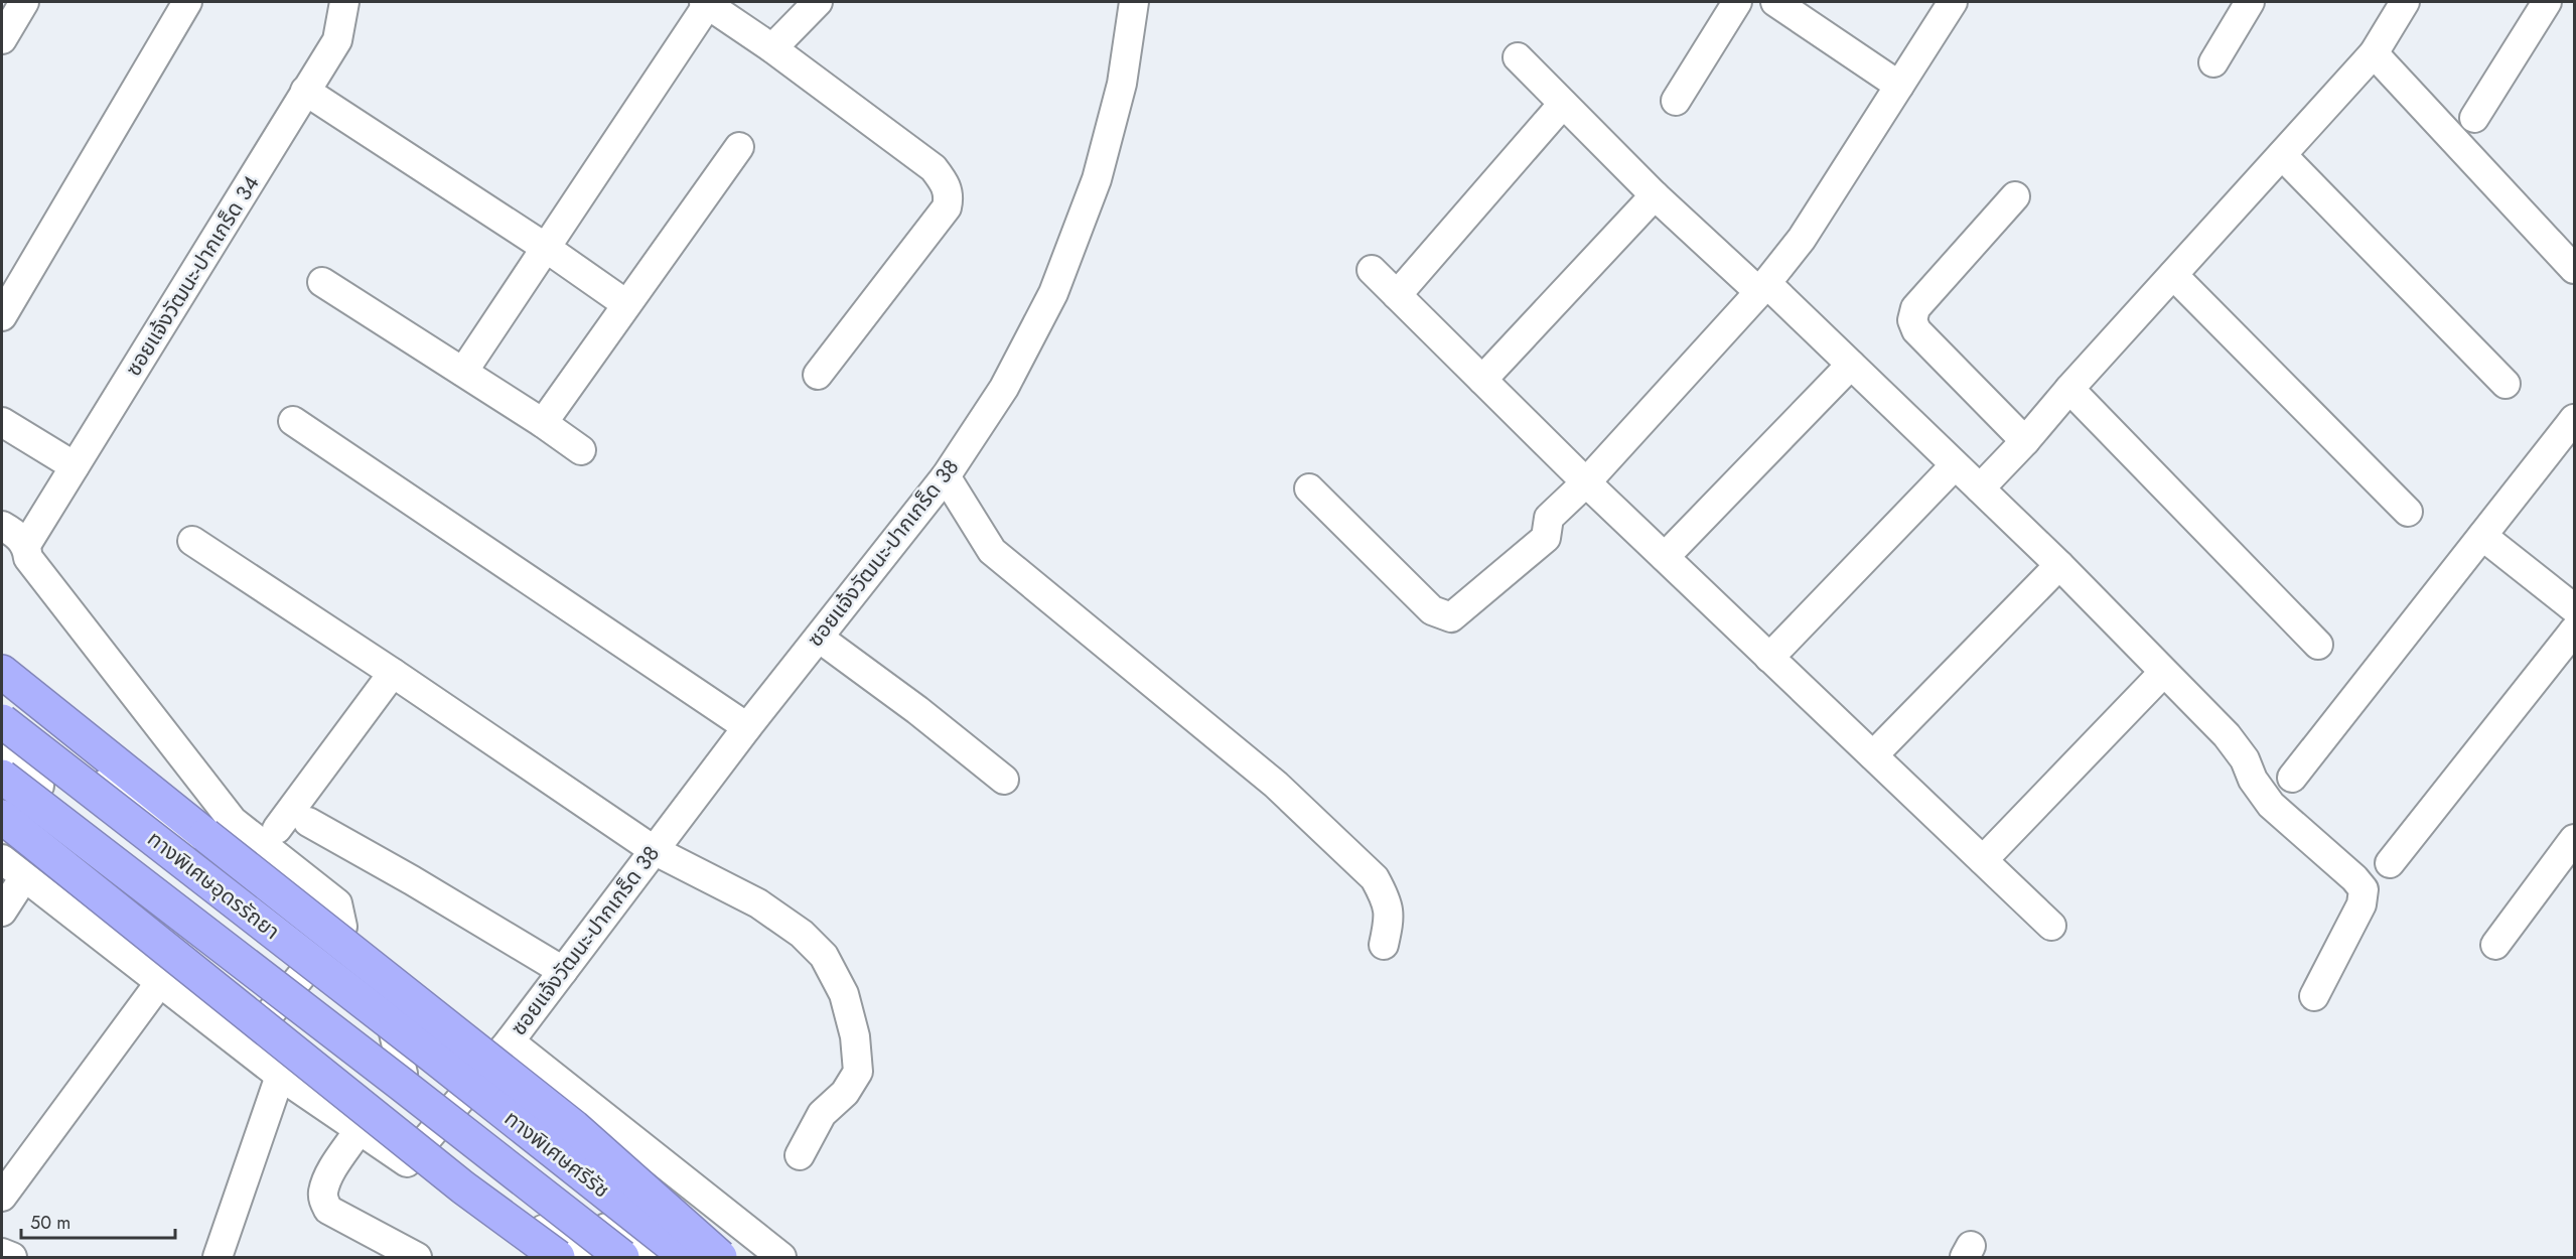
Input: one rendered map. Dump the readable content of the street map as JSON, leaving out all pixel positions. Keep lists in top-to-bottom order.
{
  "streets": {
    "highway": ["ทางพิเศษอุดรรัถยา", "ทางพิเศษศรีรัช"],
    "street": ["ซอยแจ้งวัฒนะ-ปากเกร็ด 34", "ซอยแจ้งวัฒนะ-ปากเกร็ด 38"]
  },
  "crossings": [
    ["ทางพิเศษอุดรรัถยา", "ทางพิเศษศรีรัช"]
  ],
  "scale_bar": "50 m"
}
